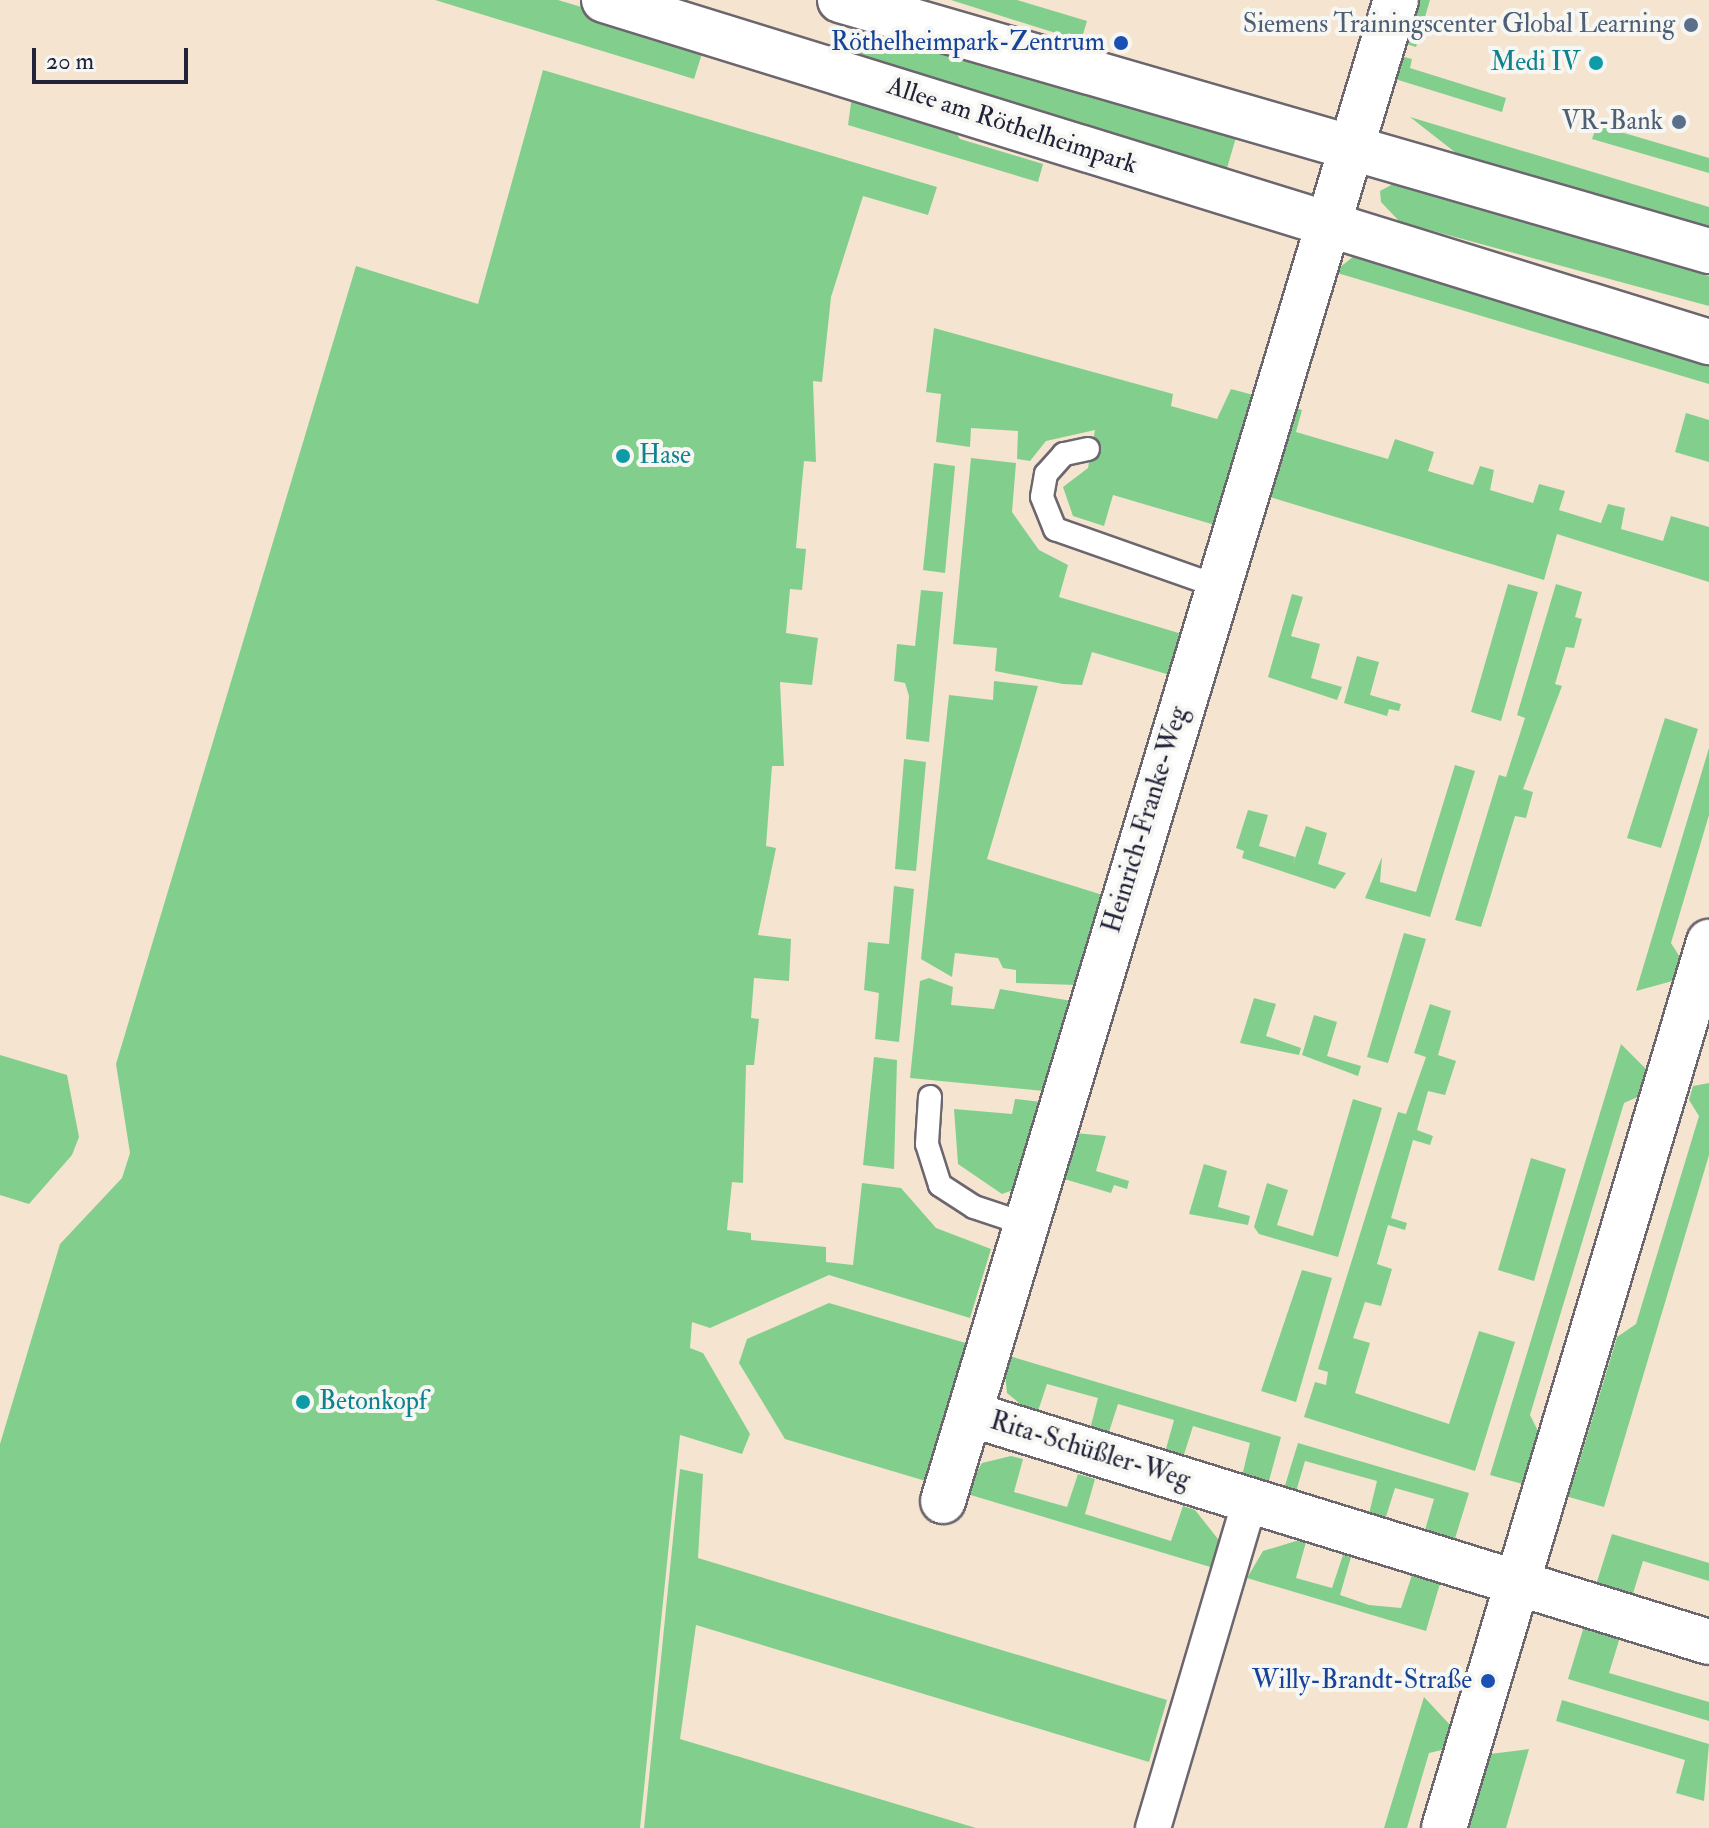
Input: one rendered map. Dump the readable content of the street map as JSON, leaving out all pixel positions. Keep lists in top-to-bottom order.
{
  "streets": {
    "street": ["Allee am Röthelheimpark", "Heinrich-Franke-Weg", "Rita-Schüßler-Weg"]
  },
  "crossings": [
    ["Allee am Röthelheimpark", "Heinrich-Franke-Weg"],
    ["Heinrich-Franke-Weg", "Rita-Schüßler-Weg"]
  ],
  "places": [
    "Siemens Trainingscenter Global Learning",
    "Röthelheimpark-Zentrum",
    "Medi IV",
    "VR-Bank",
    "Hase",
    "Betonkopf",
    "Willy-Brandt-Straße"
  ],
  "scale_bar": "20 m"
}
